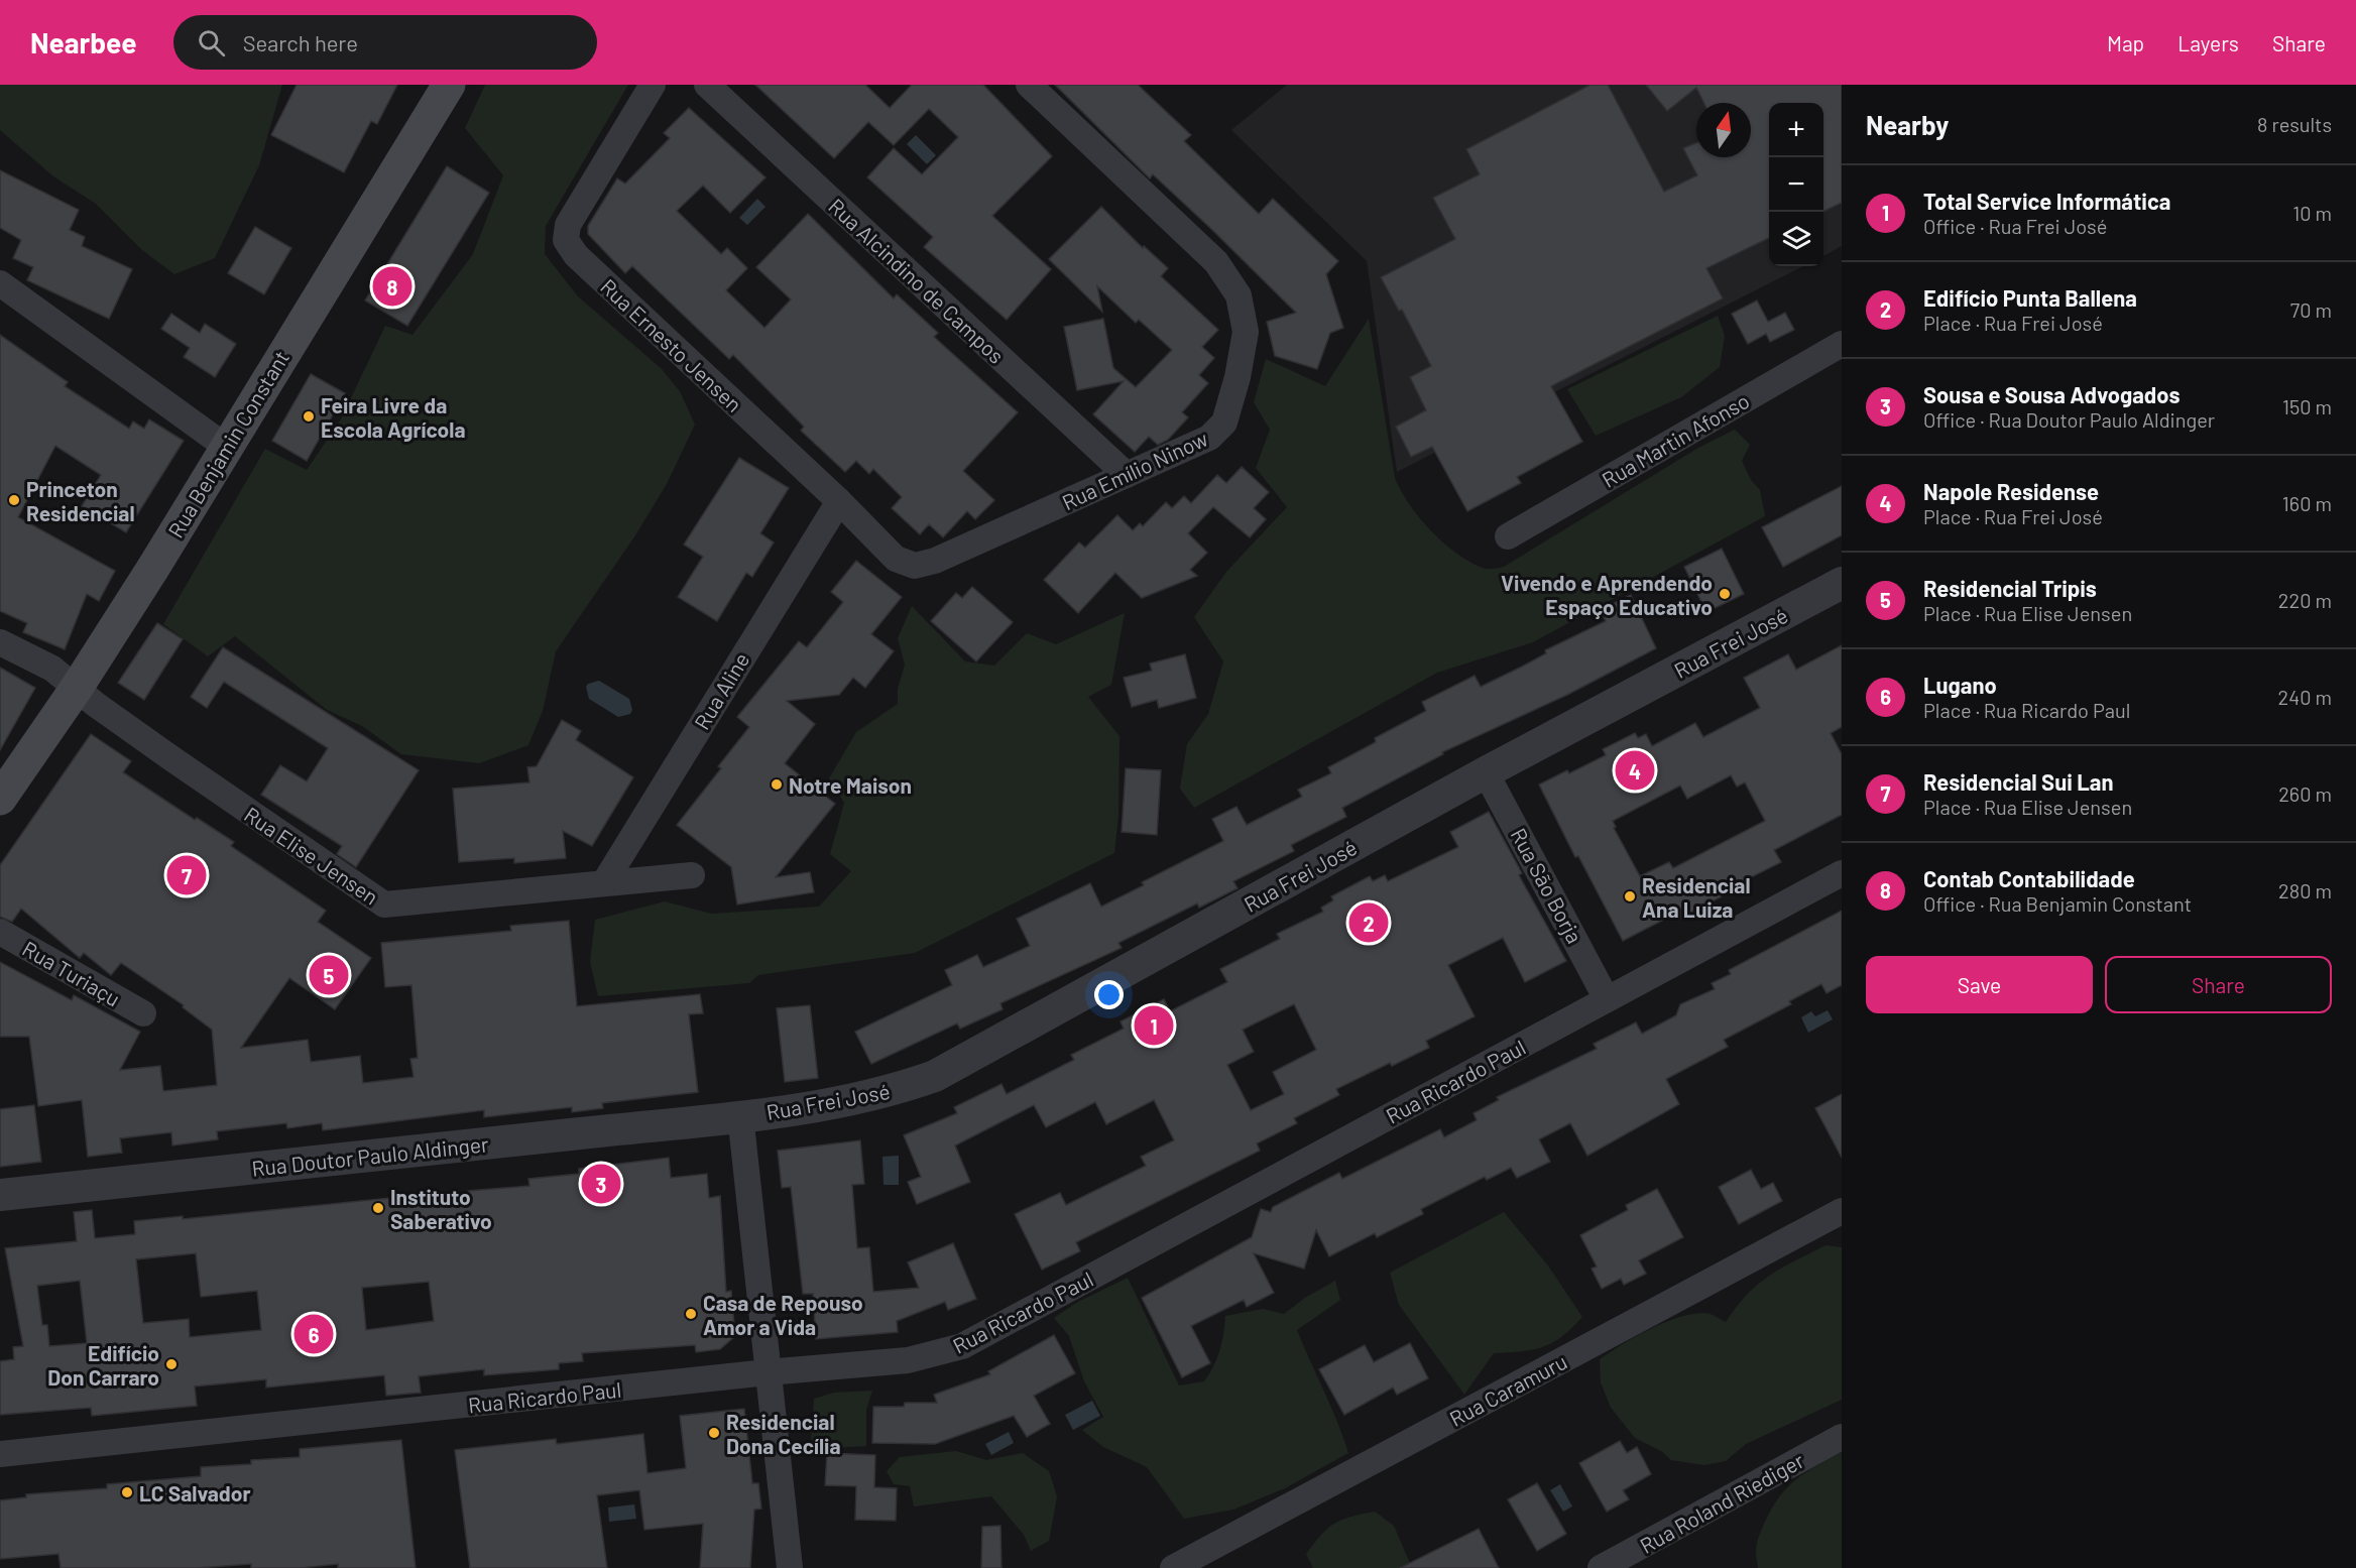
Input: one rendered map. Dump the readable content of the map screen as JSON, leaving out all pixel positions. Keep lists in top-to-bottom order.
{
  "streets": {
    "main road": ["Rua Benjamin Constant"],
    "street": [
      "Rua Alcindino de Campos",
      "Rua Ernesto Jensen",
      "Rua Martin Afonso",
      "Rua Emílio Ninow",
      "Rua Frei José",
      "Rua Aline",
      "Rua Elise Jensen",
      "Rua São Borja",
      "Rua Turiaçu",
      "Rua Ricardo Paul",
      "Rua Doutor Paulo Aldinger",
      "Rua Caramuru",
      "Rua Roland Riediger"
    ]
  },
  "crossings": [
    ["Rua Alcindino de Campos", "Rua Emílio Ninow"],
    ["Rua Ernesto Jensen", "Rua Emílio Ninow"],
    ["Rua Ernesto Jensen", "Rua Aline"],
    ["Rua Benjamin Constant", "Rua Elise Jensen"],
    ["Rua Frei José", "Rua São Borja"],
    ["Rua Frei José", "Rua Doutor Paulo Aldinger"],
    ["Rua Aline", "Rua Elise Jensen"],
    ["Rua São Borja", "Rua Ricardo Paul"]
  ],
  "places": [
    "Feira Livre da Escola Agrícola",
    "Princeton Residencial",
    "Vivendo e Aprendendo Espaço Educativo",
    "Notre Maison",
    "Residencial Ana Luiza",
    "Instituto Saberativo",
    "Casa de Repouso Amor a Vida",
    "Edifício Don Carraro",
    "Residencial Dona Cecília",
    "LC Salvador"
  ],
  "north": "top",
  "page": {
    "header": "Nearbee",
    "search": "Search here",
    "nav": ["Map", "Layers", "Share"],
    "heading": ["Nearby", "8 results"],
    "map_buttons": ["+", "−"],
    "list": [
      {
        "mark": "1",
        "name": "Total Service Informática",
        "note": "Office · Rua Frei José",
        "value": "10 m"
      },
      {
        "mark": "2",
        "name": "Edifício Punta Ballena",
        "note": "Place · Rua Frei José",
        "value": "70 m"
      },
      {
        "mark": "3",
        "name": "Sousa e Sousa Advogados",
        "note": "Office · Rua Doutor Paulo Aldinger",
        "value": "150 m"
      },
      {
        "mark": "4",
        "name": "Napole Residense",
        "note": "Place · Rua Frei José",
        "value": "160 m"
      },
      {
        "mark": "5",
        "name": "Residencial Tripis",
        "note": "Place · Rua Elise Jensen",
        "value": "220 m"
      },
      {
        "mark": "6",
        "name": "Lugano",
        "note": "Place · Rua Ricardo Paul",
        "value": "240 m"
      },
      {
        "mark": "7",
        "name": "Residencial Sui Lan",
        "note": "Place · Rua Elise Jensen",
        "value": "260 m"
      },
      {
        "mark": "8",
        "name": "Contab Contabilidade",
        "note": "Office · Rua Benjamin Constant",
        "value": "280 m"
      }
    ],
    "pins": [
      "8",
      "4",
      "7",
      "2",
      "5",
      "1",
      "3",
      "6"
    ],
    "buttons": ["Save", "Share"]
  }
}
